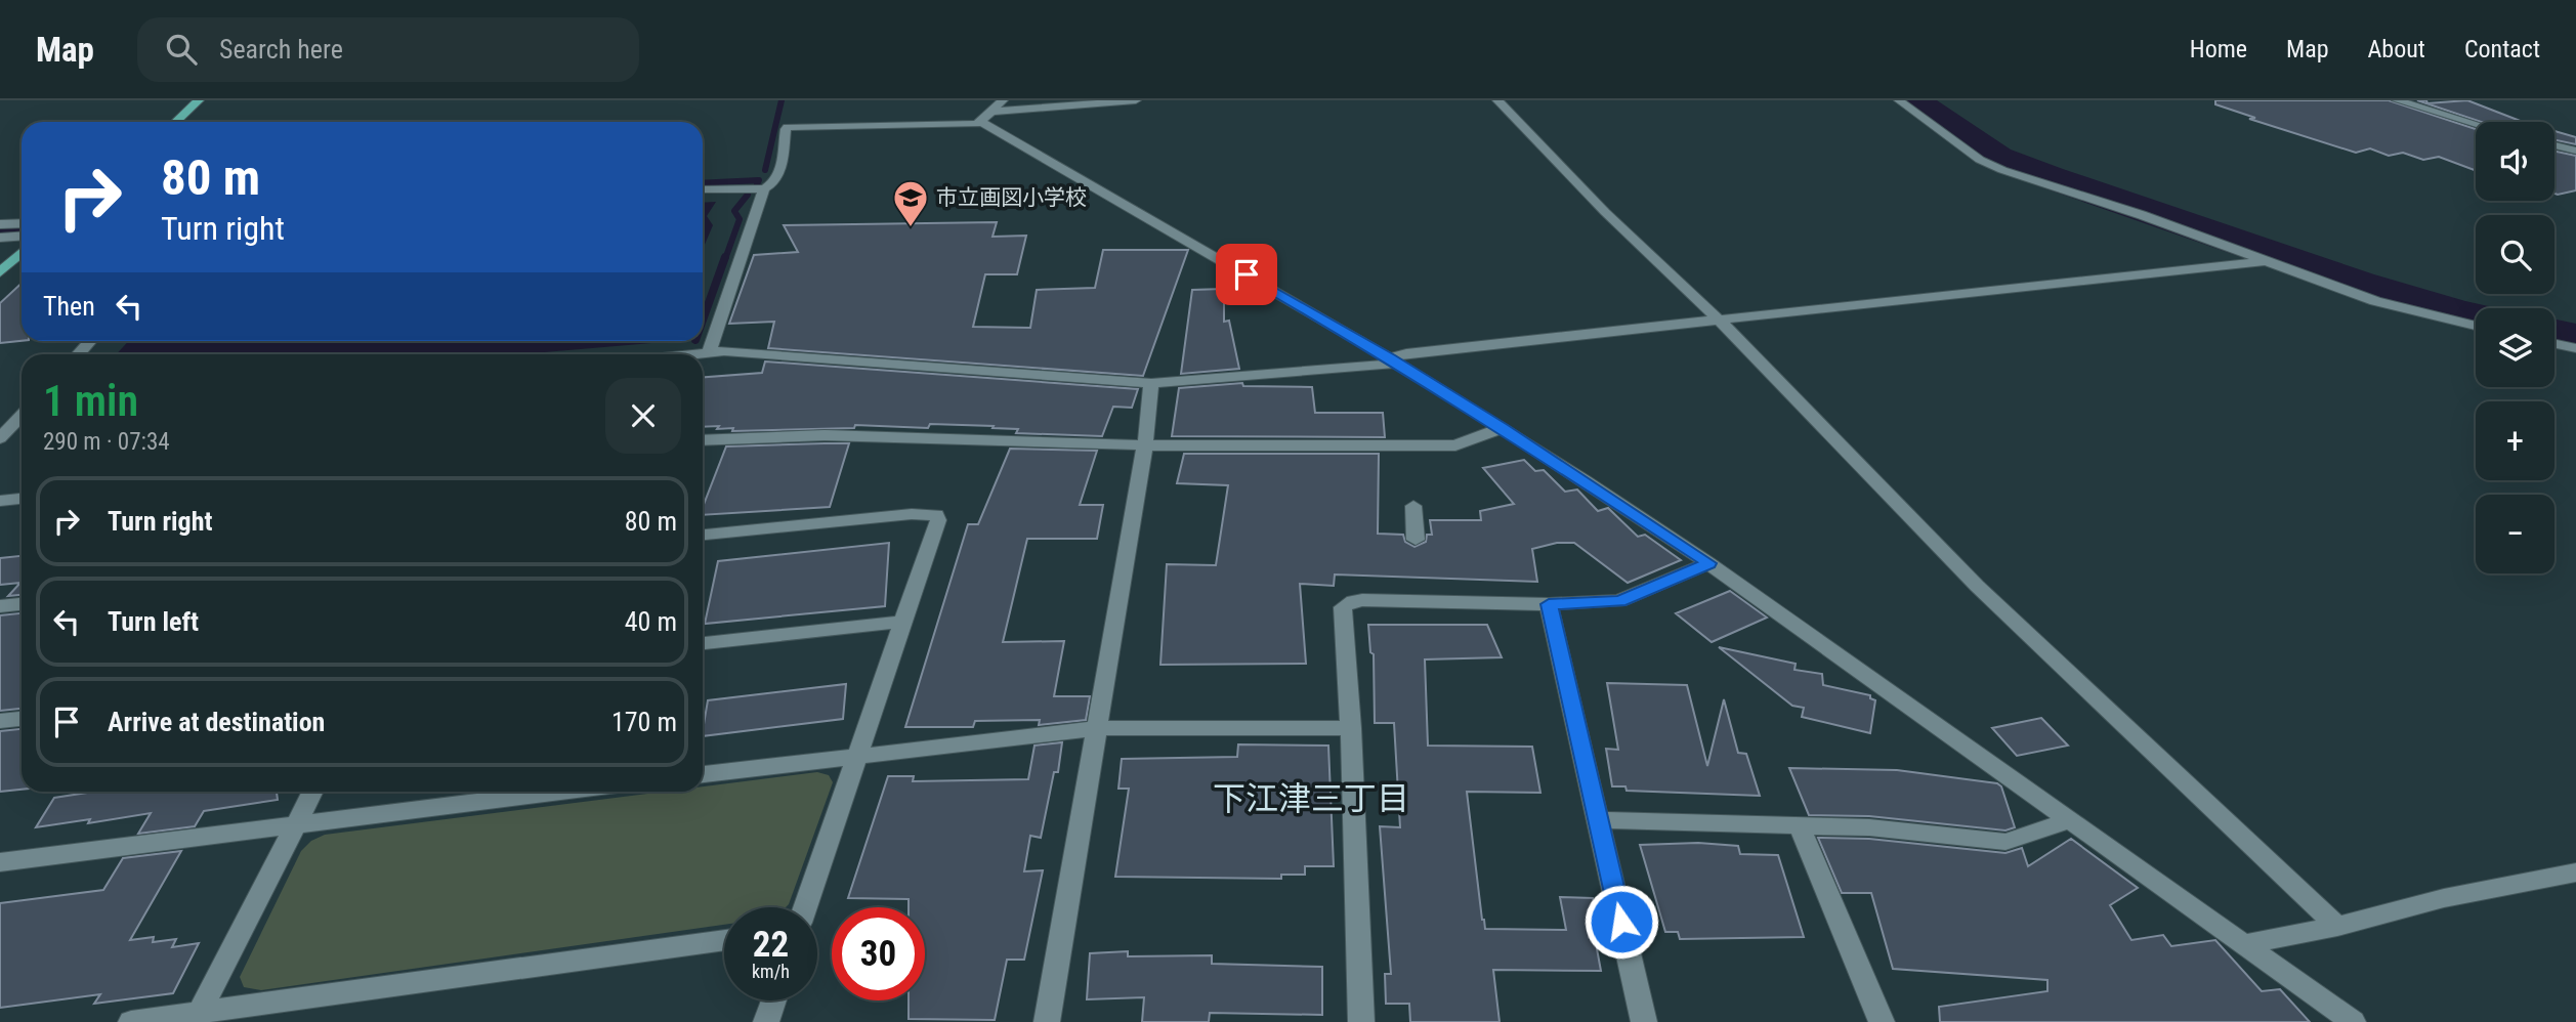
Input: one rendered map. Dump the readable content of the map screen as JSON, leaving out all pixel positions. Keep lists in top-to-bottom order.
{
  "districts": ["下江津三丁目"],
  "places": {
    "school or university": ["市立画図小学校"]
  },
  "page": {
    "header": "Map",
    "search": "Search here",
    "nav": [
      "Home",
      "Map",
      "About",
      "Contact"
    ],
    "map_buttons": ["+", "−"],
    "turn": ["80 m", "Turn right"],
    "then": "Then",
    "heading": ["1 min", "290 m · 07:34"],
    "list": [
      {
        "name": "Turn right",
        "value": "80 m"
      },
      {
        "name": "Turn left",
        "value": "40 m"
      },
      {
        "name": "Arrive at destination",
        "value": "170 m"
      }
    ],
    "speed": "22 km/h",
    "limit": "30"
  }
}
